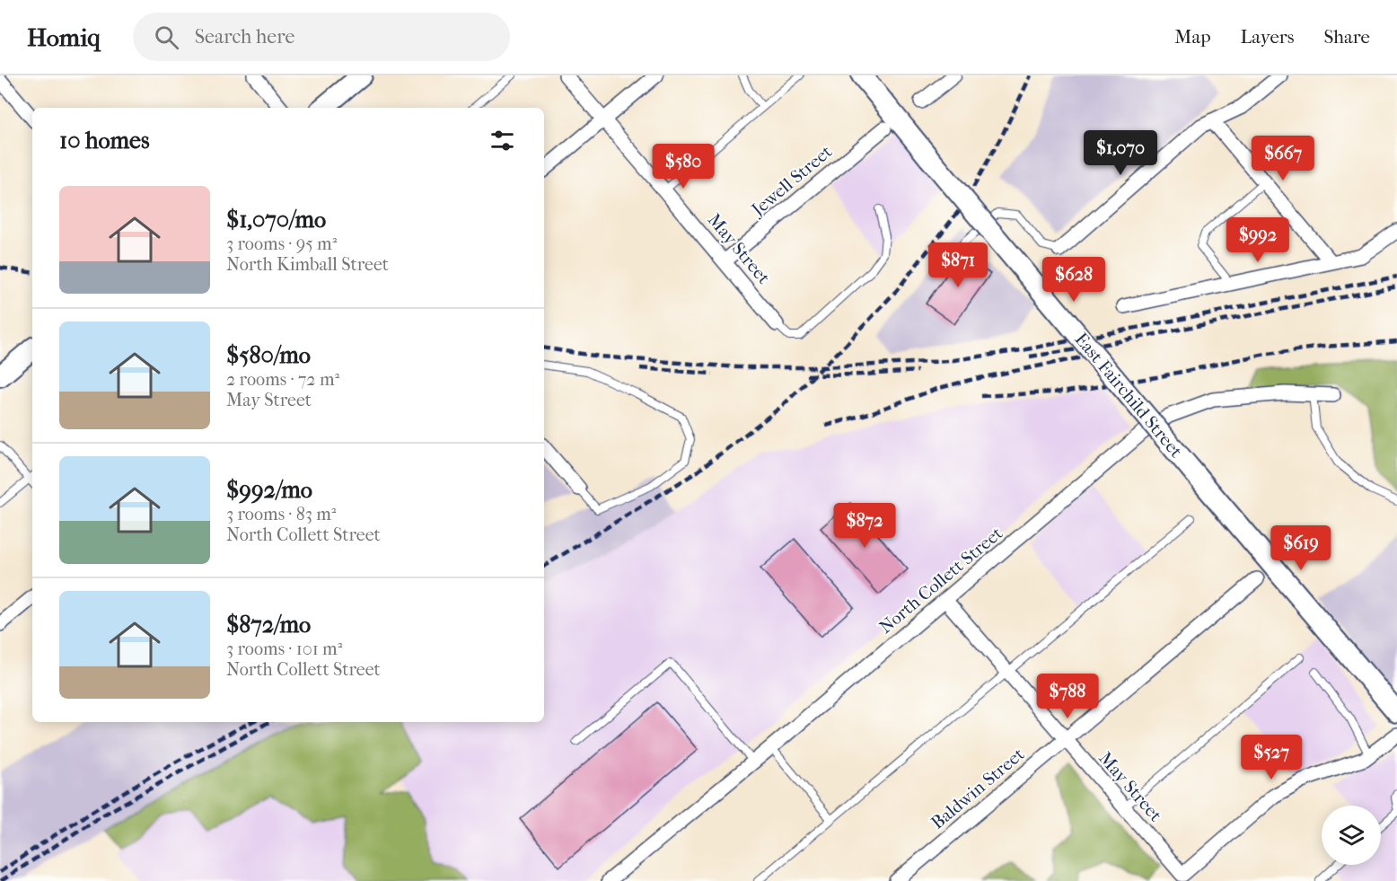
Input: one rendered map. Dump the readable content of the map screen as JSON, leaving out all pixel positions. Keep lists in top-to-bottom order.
{
  "streets": {
    "street": [
      "Jewell Street",
      "May Street",
      "East Fairchild Street",
      "North Collett Street",
      "Baldwin Street"
    ]
  },
  "crossings": [
    ["Jewell Street", "May Street"],
    ["May Street", "North Collett Street"],
    ["May Street", "Baldwin Street"]
  ],
  "page": {
    "header": "Homiq",
    "search": "Search here",
    "nav": ["Map", "Layers", "Share"],
    "heading": "10 homes",
    "price": [
      "$1,070",
      "$667",
      "$580",
      "$992",
      "$871",
      "$628",
      "$872",
      "$619",
      "$788",
      "$527"
    ],
    "list": [
      {
        "name": "$1,070/mo",
        "note": "3 rooms · 95 m² · North Kimball Street"
      },
      {
        "name": "$580/mo",
        "note": "2 rooms · 72 m² · May Street"
      },
      {
        "name": "$992/mo",
        "note": "3 rooms · 83 m² · North Collett Street"
      },
      {
        "name": "$872/mo",
        "note": "3 rooms · 101 m² · North Collett Street"
      }
    ]
  }
}
